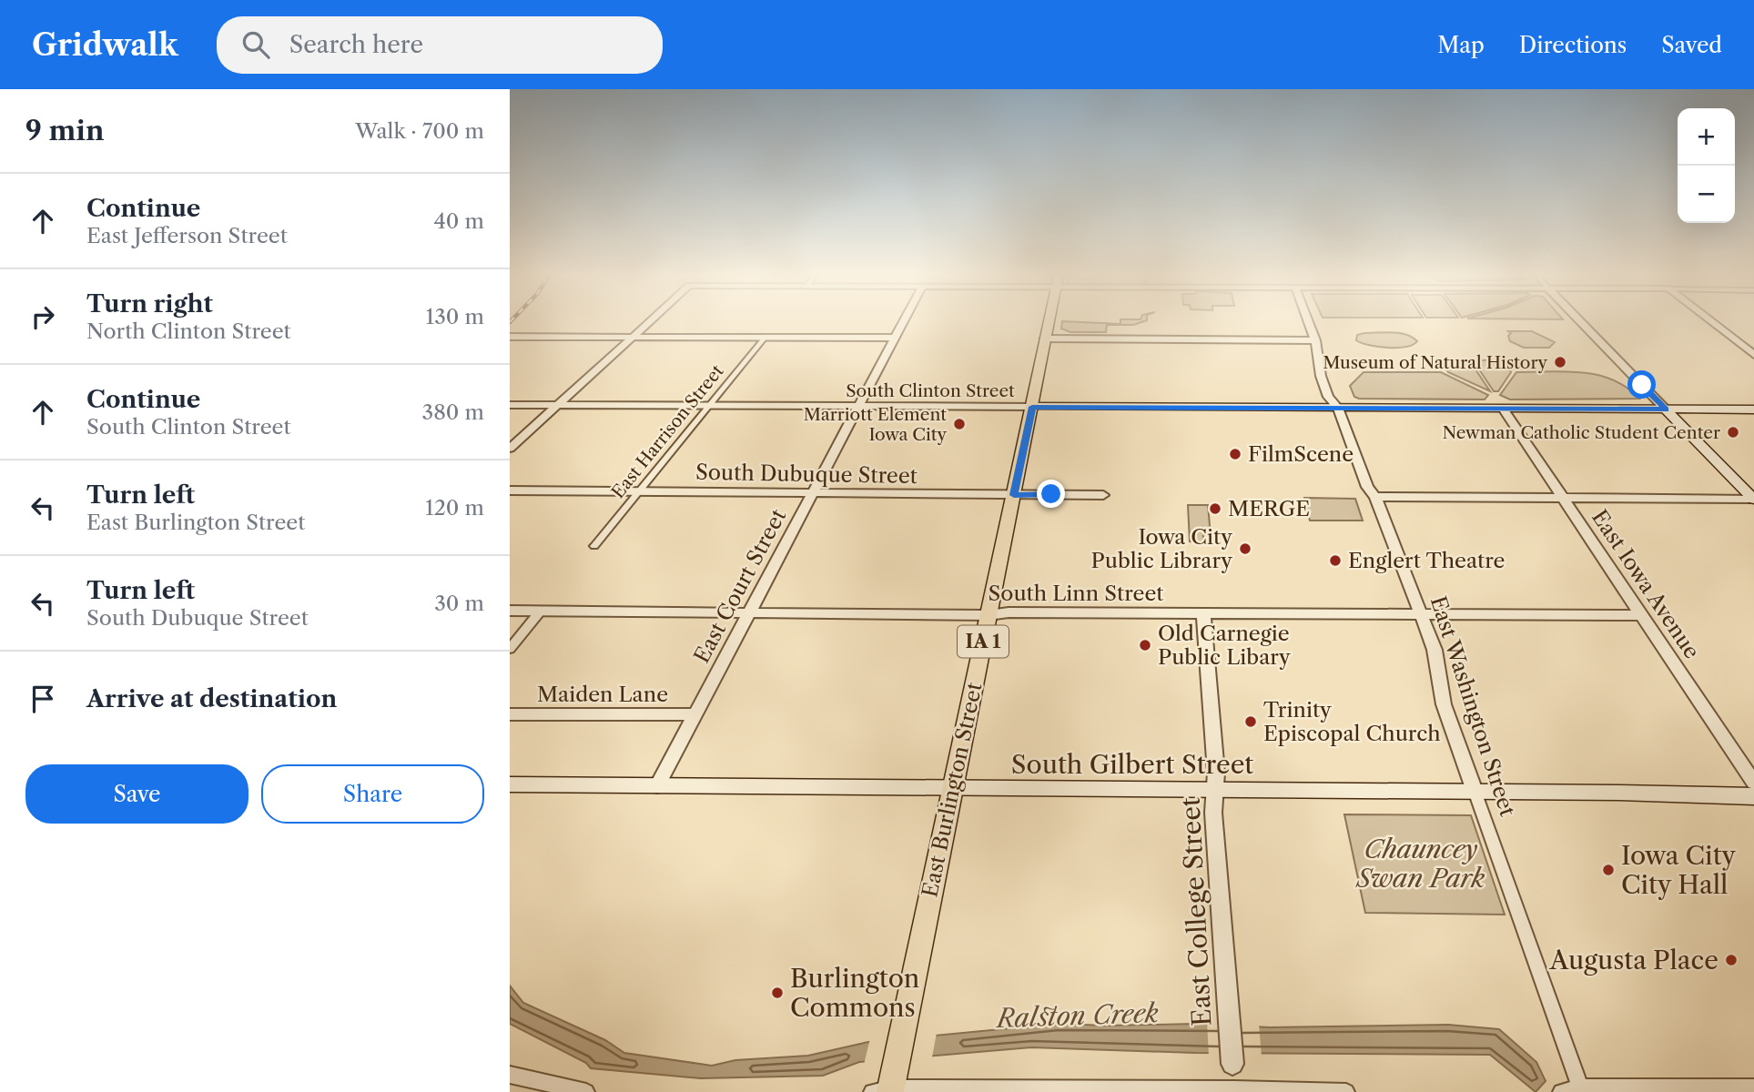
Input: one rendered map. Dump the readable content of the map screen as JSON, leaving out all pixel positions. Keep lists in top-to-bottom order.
{
  "streets": {
    "main road": [
      "South Clinton Street",
      "IA 1",
      "South Gilbert Street",
      "East Burlington Street"
    ],
    "street": [
      "East Harrison Street",
      "South Dubuque Street",
      "East Iowa Avenue",
      "East Court Street",
      "South Linn Street",
      "Maiden Lane",
      "East Washington Street",
      "East College Street"
    ]
  },
  "crossings": [
    ["South Clinton Street", "East Harrison Street"],
    ["South Clinton Street", "East Iowa Avenue"],
    ["South Clinton Street", "East Court Street"],
    ["South Clinton Street", "East Washington Street"],
    ["South Clinton Street", "East Burlington Street"],
    ["East Harrison Street", "South Dubuque Street"],
    ["South Dubuque Street", "East Court Street"],
    ["South Dubuque Street", "East Burlington Street"],
    ["East Iowa Avenue", "South Linn Street"],
    ["East Court Street", "South Linn Street"],
    ["East Court Street", "Maiden Lane"],
    ["East Court Street", "South Gilbert Street"],
    ["South Linn Street", "East Washington Street"],
    ["South Linn Street", "East Burlington Street"],
    ["South Linn Street", "East College Street"],
    ["IA 1", "East Burlington Street"],
    ["East Washington Street", "South Gilbert Street"],
    ["South Gilbert Street", "East Burlington Street"],
    ["South Gilbert Street", "East College Street"]
  ],
  "water": ["Ralston Creek"],
  "parks": ["Chauncey Swan Park"],
  "places": [
    "Museum of Natural History",
    "Marriott Element Iowa City",
    "Newman Catholic Student Center",
    "FilmScene",
    "MERGE",
    "Iowa City Public Library",
    "Englert Theatre",
    "Old Carnegie Public Libary",
    "Trinity Episcopal Church",
    "Iowa City City Hall",
    "Augusta Place",
    "Burlington Commons"
  ],
  "page": {
    "header": "Gridwalk",
    "search": "Search here",
    "nav": ["Map", "Directions", "Saved"],
    "heading": ["9 min", "Walk · 700 m"],
    "map_buttons": ["+", "−"],
    "list": [
      ["Continue", "East Jefferson Street", "40 m"],
      ["Turn right", "North Clinton Street", "130 m"],
      ["Continue", "South Clinton Street", "380 m"],
      ["Turn left", "East Burlington Street", "120 m"],
      ["Turn left", "South Dubuque Street", "30 m"],
      "Arrive at destination"
    ],
    "buttons": ["Save", "Share"]
  }
}
